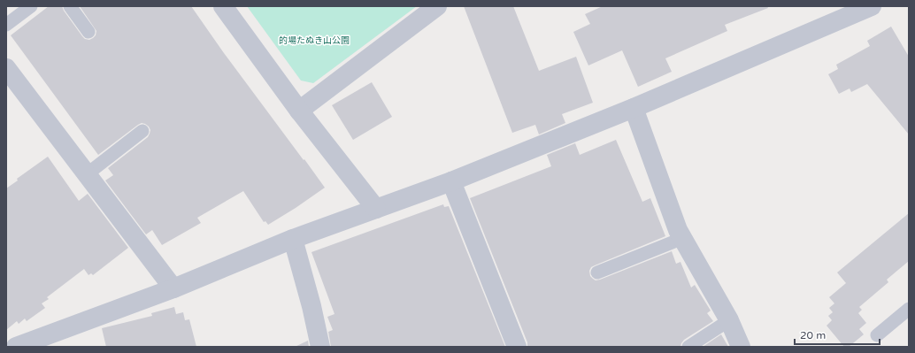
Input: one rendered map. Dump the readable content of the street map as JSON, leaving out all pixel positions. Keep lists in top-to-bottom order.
{
  "parks": ["的場たぬき山公園"],
  "scale_bar": "20 m"
}
